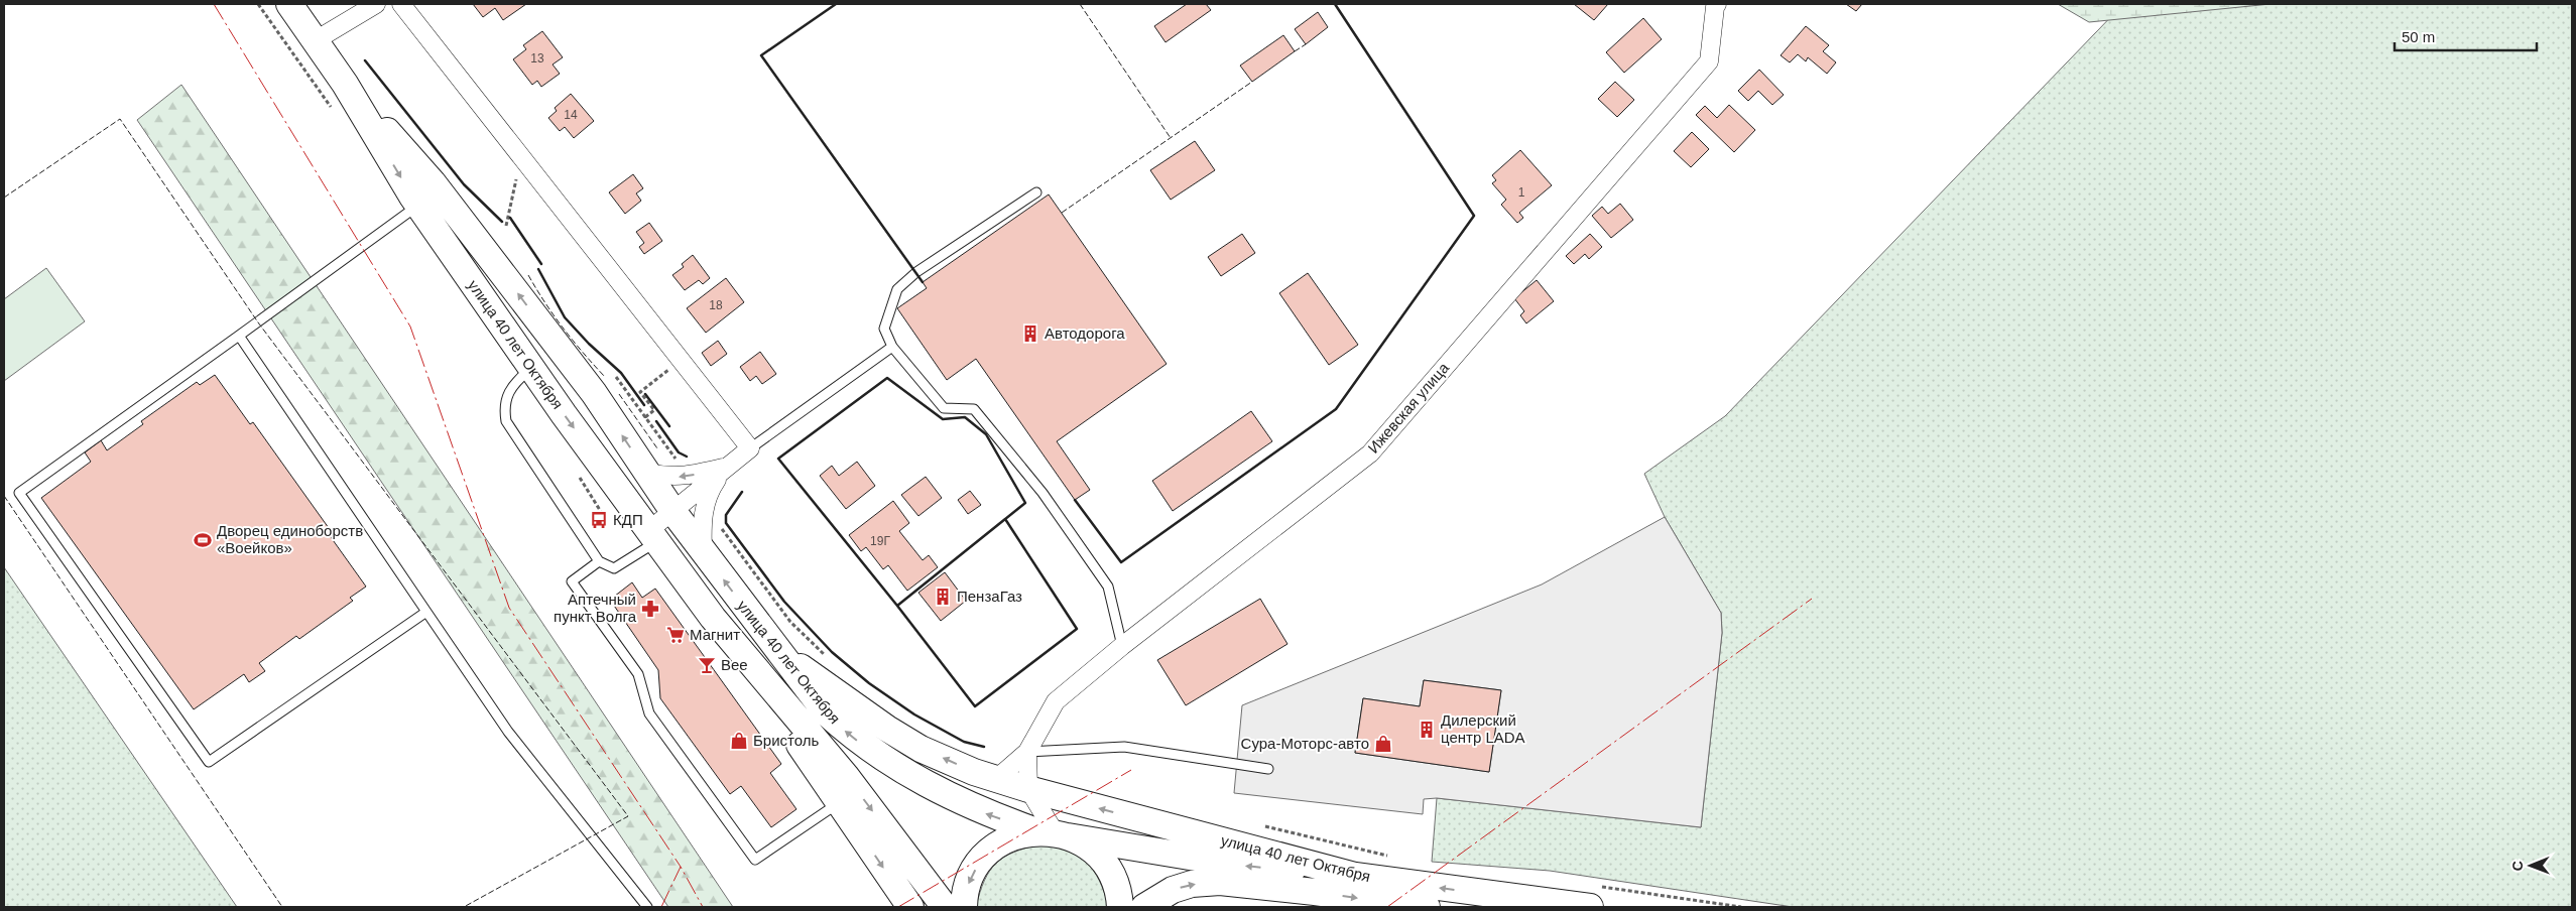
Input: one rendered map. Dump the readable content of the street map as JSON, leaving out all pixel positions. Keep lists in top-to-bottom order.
{
  "streets": {
    "main road": ["улица 40 лет Октября"],
    "street": ["Ижевская улица"]
  },
  "crossings": [
    ["улица 40 лет Октября", "Ижевская улица"]
  ],
  "places": {
    "building": ["Автодорога", "ПензаГаз", "Дилерский центр LADA"],
    "bus stop": ["КДП"],
    "sports": ["Дворец единоборств «Воейков»"],
    "pharmacy": ["Аптечный пункт Волга"],
    "supermarket": ["Магнит"],
    "bar": ["Bee"],
    "shop": ["Бристоль", "Сура-Моторс-авто"]
  },
  "house_numbers": [
    "13",
    "14",
    "1",
    "18",
    "19Г"
  ],
  "scale_bar": "50 m",
  "north": "left"
}
